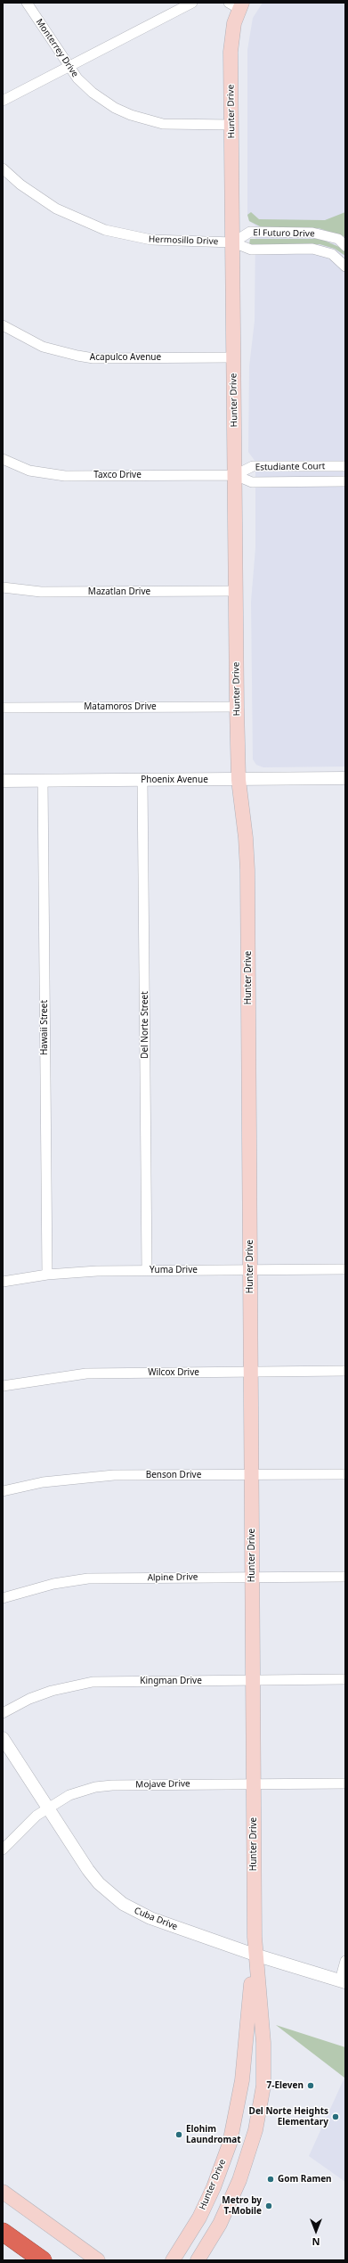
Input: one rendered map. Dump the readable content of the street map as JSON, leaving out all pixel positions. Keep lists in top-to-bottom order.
{
  "streets": {
    "main road": ["Hunter Drive"],
    "street": [
      "Monterrey Drive",
      "El Futuro Drive",
      "Hermosillo Drive",
      "Acapulco Avenue",
      "Estudiante Court",
      "Taxco Drive",
      "Mazatlan Drive",
      "Matamoros Drive",
      "Phoenix Avenue",
      "Del Norte Street",
      "Hawaii Street",
      "Yuma Drive",
      "Wilcox Drive",
      "Benson Drive",
      "Alpine Drive",
      "Kingman Drive",
      "Mojave Drive",
      "Cuba Drive"
    ]
  },
  "crossings": [
    ["Monterrey Drive", "Hunter Drive"],
    ["Hunter Drive", "El Futuro Drive"],
    ["Hunter Drive", "Hermosillo Drive"],
    ["Hunter Drive", "Acapulco Avenue"],
    ["Hunter Drive", "Estudiante Court"],
    ["Hunter Drive", "Taxco Drive"],
    ["Hunter Drive", "Mazatlan Drive"],
    ["Hunter Drive", "Matamoros Drive"],
    ["Hunter Drive", "Phoenix Avenue"],
    ["Hunter Drive", "Yuma Drive"],
    ["Hunter Drive", "Wilcox Drive"],
    ["Hunter Drive", "Benson Drive"],
    ["Hunter Drive", "Alpine Drive"],
    ["Hunter Drive", "Kingman Drive"],
    ["Hunter Drive", "Mojave Drive"],
    ["Hunter Drive", "Cuba Drive"],
    ["El Futuro Drive", "Hermosillo Drive"],
    ["Estudiante Court", "Taxco Drive"],
    ["Phoenix Avenue", "Del Norte Street"],
    ["Phoenix Avenue", "Hawaii Street"],
    ["Del Norte Street", "Yuma Drive"],
    ["Hawaii Street", "Yuma Drive"],
    ["Mojave Drive", "Cuba Drive"]
  ],
  "places": [
    "7-Eleven",
    "Del Norte Heights Elementary",
    "Elohim Laundromat",
    "Gom Ramen",
    "Metro by T-Mobile"
  ],
  "north": "bottom"
}
